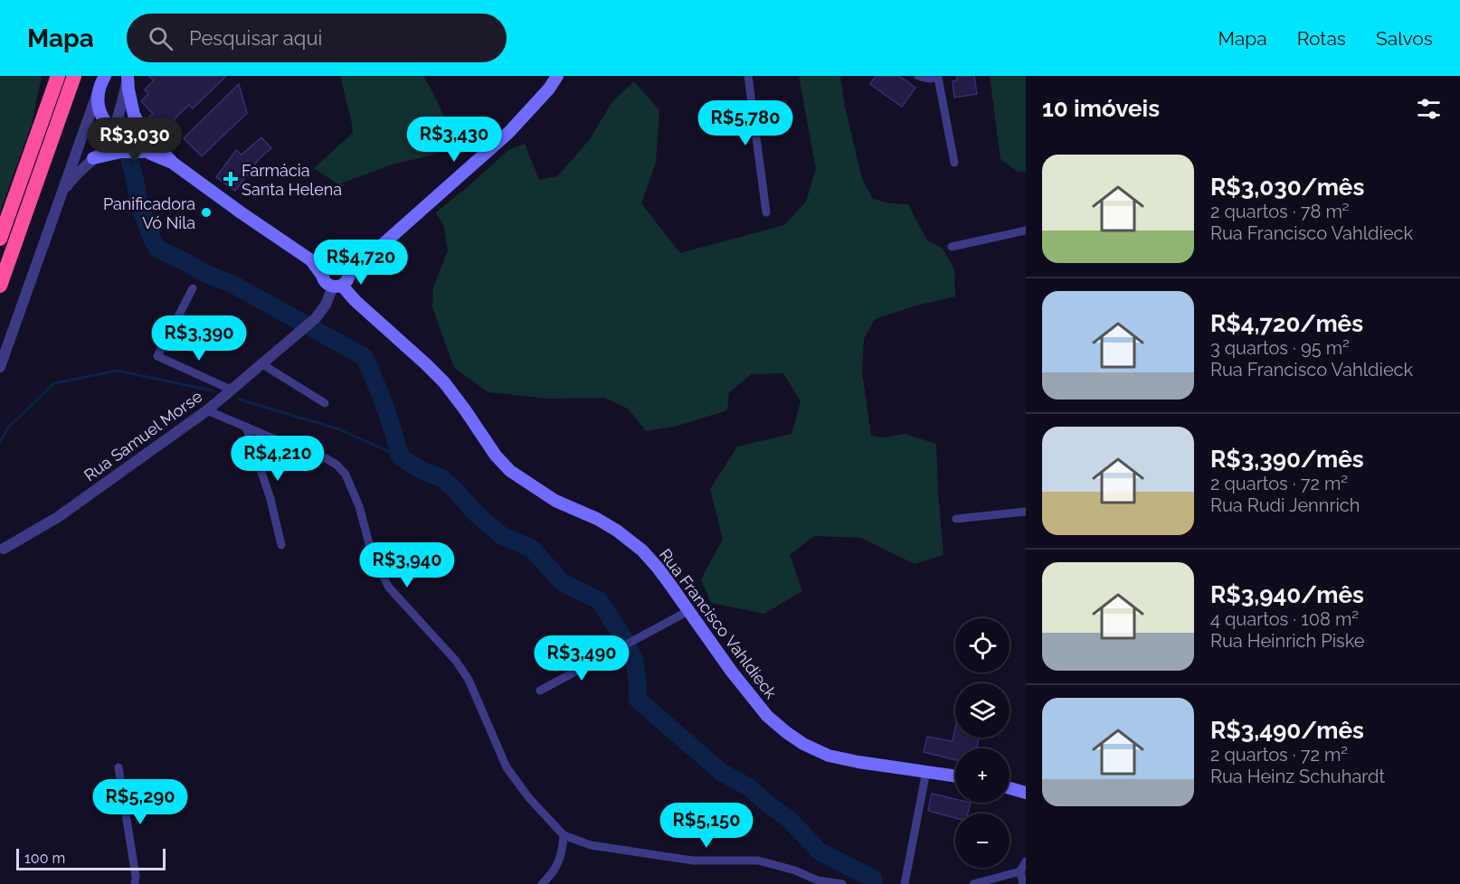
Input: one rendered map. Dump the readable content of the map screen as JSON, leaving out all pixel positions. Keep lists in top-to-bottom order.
{
  "streets": {
    "main road": ["Rua Francisco Vahldieck"],
    "street": ["Rua Samuel Morse"]
  },
  "crossings": [
    ["Rua Samuel Morse", "Rua Francisco Vahldieck"]
  ],
  "places": {
    "health": ["Farmácia Santa Helena"],
    "other": ["Panificadora Vó Nila"]
  },
  "scale_bar": "100 m",
  "page": {
    "header": "Mapa",
    "search": "Pesquisar aqui",
    "nav": ["Mapa", "Rotas", "Salvos"],
    "heading": "10 imóveis",
    "price": [
      "R$5,780",
      "R$3,430",
      "R$3,030",
      "R$4,720",
      "R$3,390",
      "R$4,210",
      "R$3,940",
      "R$3,490",
      "R$5,290",
      "R$5,150"
    ],
    "list": [
      {
        "name": "R$3,030/mês",
        "note": "2 quartos · 78 m² · Rua Francisco Vahldieck"
      },
      {
        "name": "R$4,720/mês",
        "note": "3 quartos · 95 m² · Rua Francisco Vahldieck"
      },
      {
        "name": "R$3,390/mês",
        "note": "2 quartos · 72 m² · Rua Rudi Jennrich"
      },
      {
        "name": "R$3,940/mês",
        "note": "4 quartos · 108 m² · Rua Heinrich Piske"
      },
      {
        "name": "R$3,490/mês",
        "note": "2 quartos · 72 m² · Rua Heinz Schuhardt"
      }
    ],
    "map_buttons": ["+", "−"],
    "scale": "100 m"
  }
}
